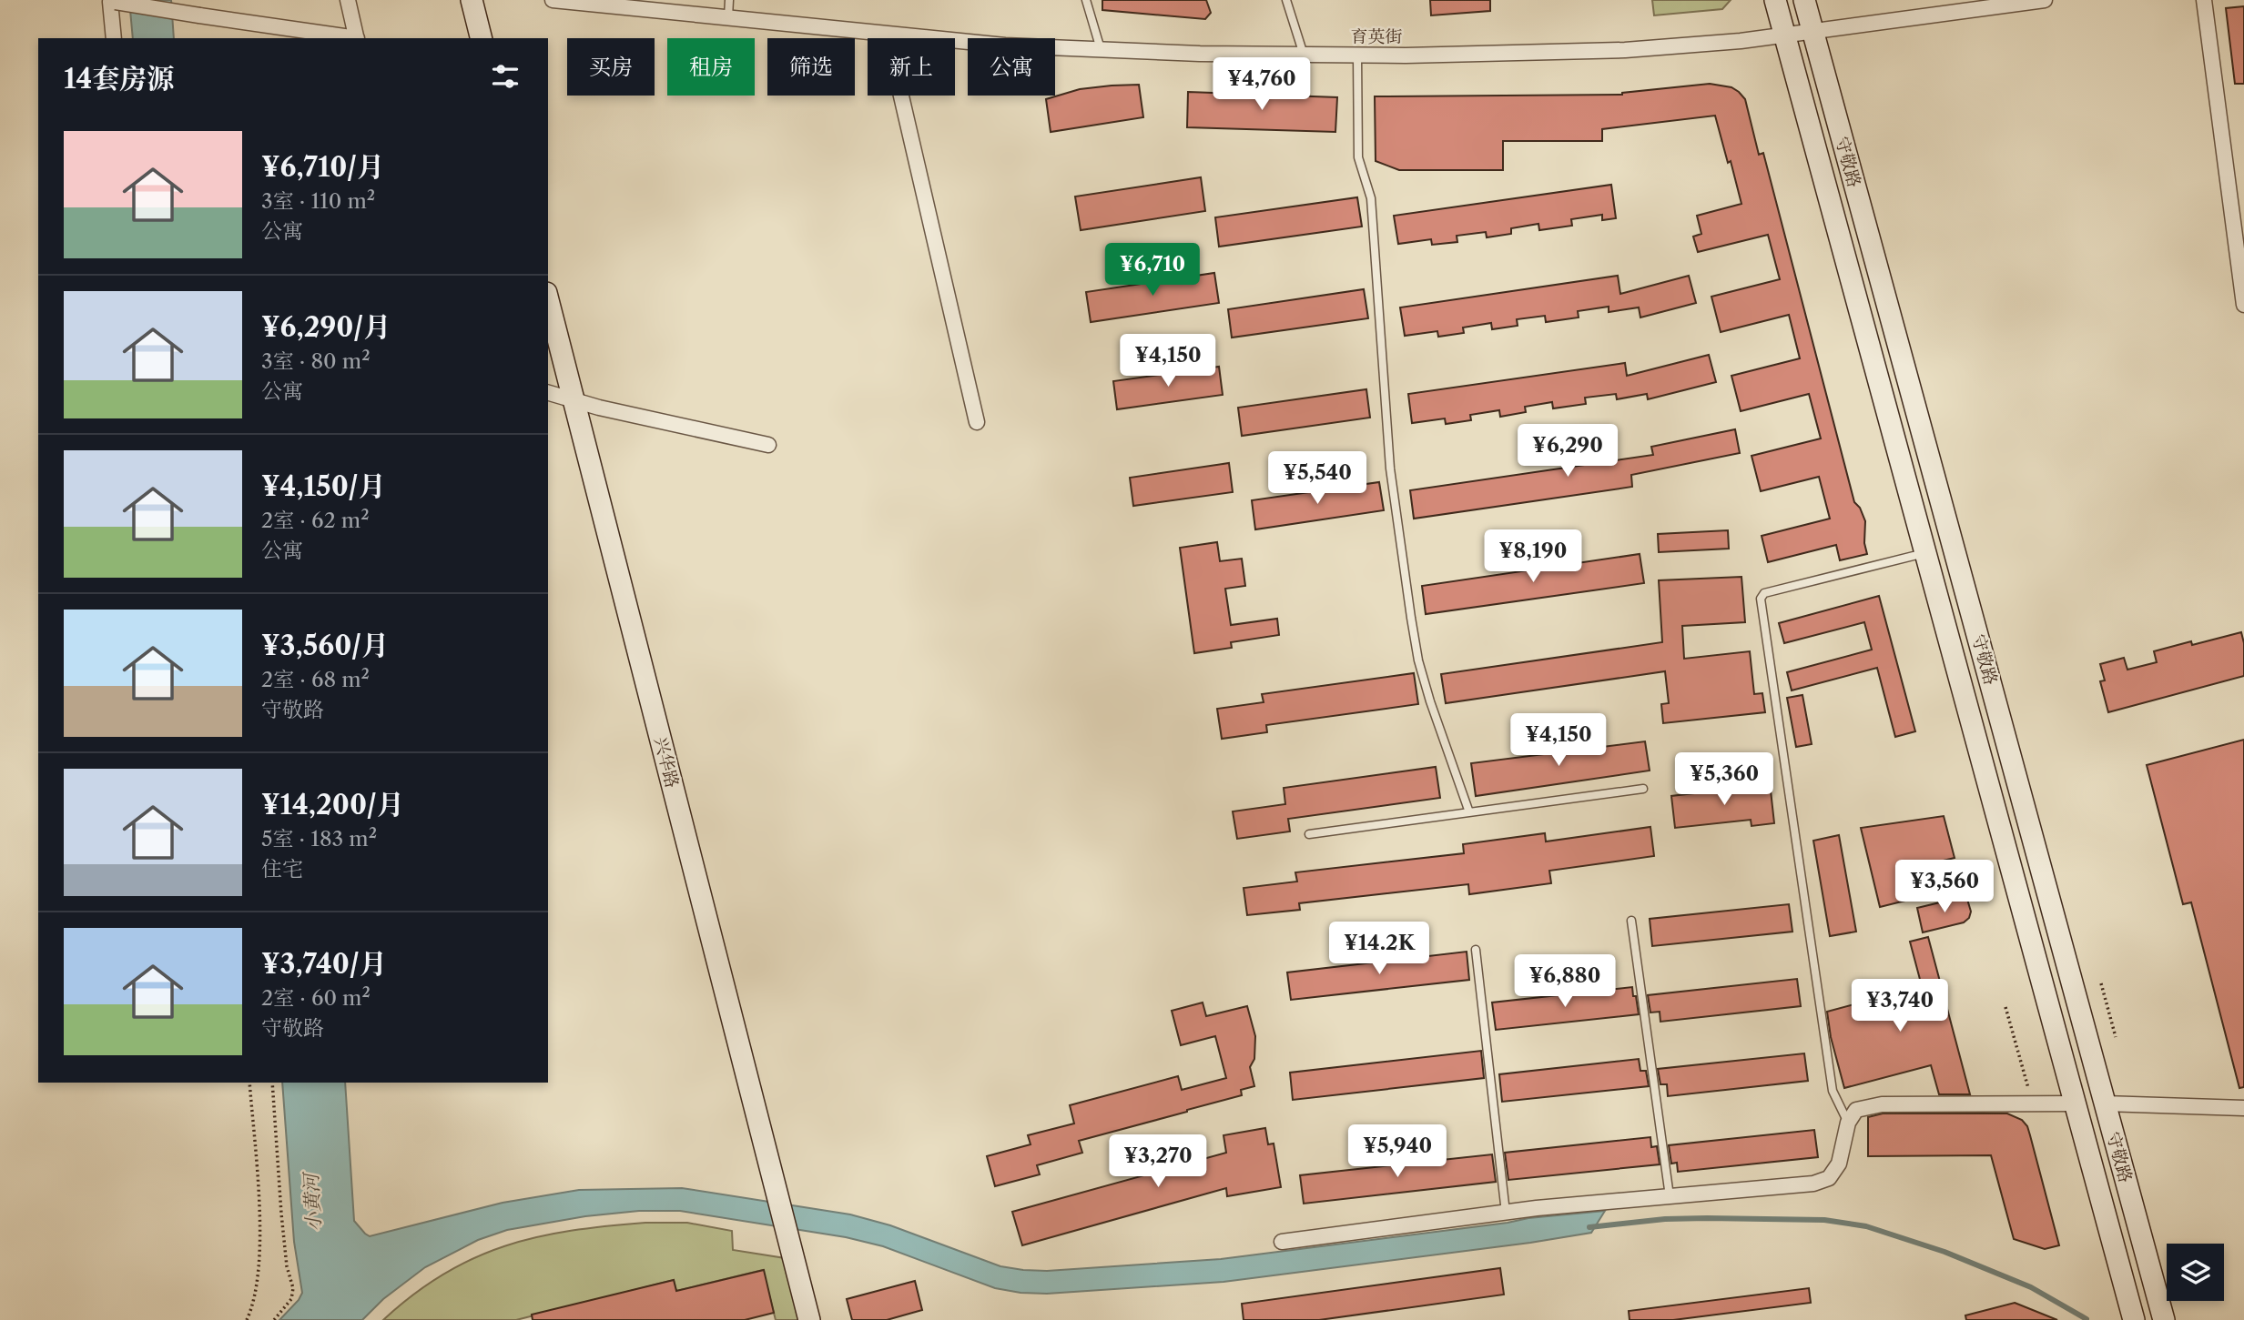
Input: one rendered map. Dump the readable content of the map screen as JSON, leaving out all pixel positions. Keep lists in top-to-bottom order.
{
  "streets": {
    "main road": ["守敬路", "兴华路"],
    "street": ["育英街"]
  },
  "crossings": [
    ["育英街", "守敬路"]
  ],
  "water": ["小黄河"],
  "page": {
    "chip": [
      "买房",
      "租房",
      "筛选",
      "新上",
      "公寓"
    ],
    "heading": "14套房源",
    "price": [
      "¥4,760",
      "¥6,710",
      "¥4,150",
      "¥6,290",
      "¥5,540",
      "¥8,190",
      "¥4,150",
      "¥5,360",
      "¥3,560",
      "¥14.2K",
      "¥6,880",
      "¥3,740",
      "¥5,940",
      "¥3,270"
    ],
    "list": [
      {
        "name": "¥6,710/月",
        "note": "3室 · 110 m² · 公寓"
      },
      {
        "name": "¥6,290/月",
        "note": "3室 · 80 m² · 公寓"
      },
      {
        "name": "¥4,150/月",
        "note": "2室 · 62 m² · 公寓"
      },
      {
        "name": "¥3,560/月",
        "note": "2室 · 68 m² · 守敬路"
      },
      {
        "name": "¥14,200/月",
        "note": "5室 · 183 m² · 住宅"
      },
      {
        "name": "¥3,740/月",
        "note": "2室 · 60 m² · 守敬路"
      }
    ]
  }
}
